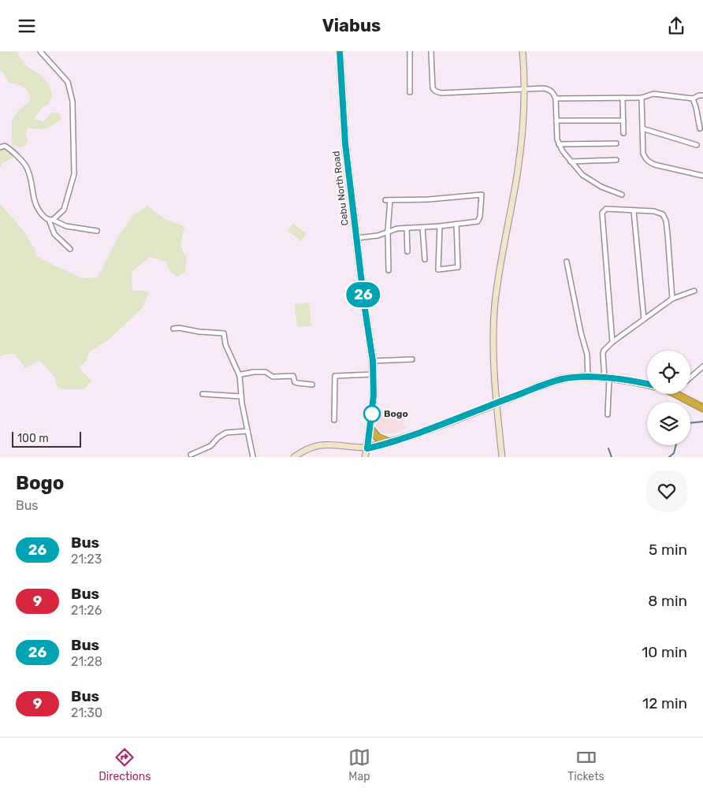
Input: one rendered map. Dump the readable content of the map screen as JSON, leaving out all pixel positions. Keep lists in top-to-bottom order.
{
  "streets": {
    "highway": ["Cebu North Road"]
  },
  "places": ["Bogo"],
  "lines": ["bus line 26"],
  "scale_bar": "100 m",
  "page": {
    "header": "Viabus",
    "on_map": "26",
    "scale": "100 m",
    "heading": ["Bogo", "Bus"],
    "list": [
      {
        "mark": "26",
        "name": "Bus",
        "note": "21:23",
        "value": "5 min"
      },
      {
        "mark": "9",
        "name": "Bus",
        "note": "21:26",
        "value": "8 min"
      },
      {
        "mark": "26",
        "name": "Bus",
        "note": "21:28",
        "value": "10 min"
      },
      {
        "mark": "9",
        "name": "Bus",
        "note": "21:30",
        "value": "12 min"
      }
    ],
    "tabs": ["Directions", "Map", "Tickets"]
  }
}
